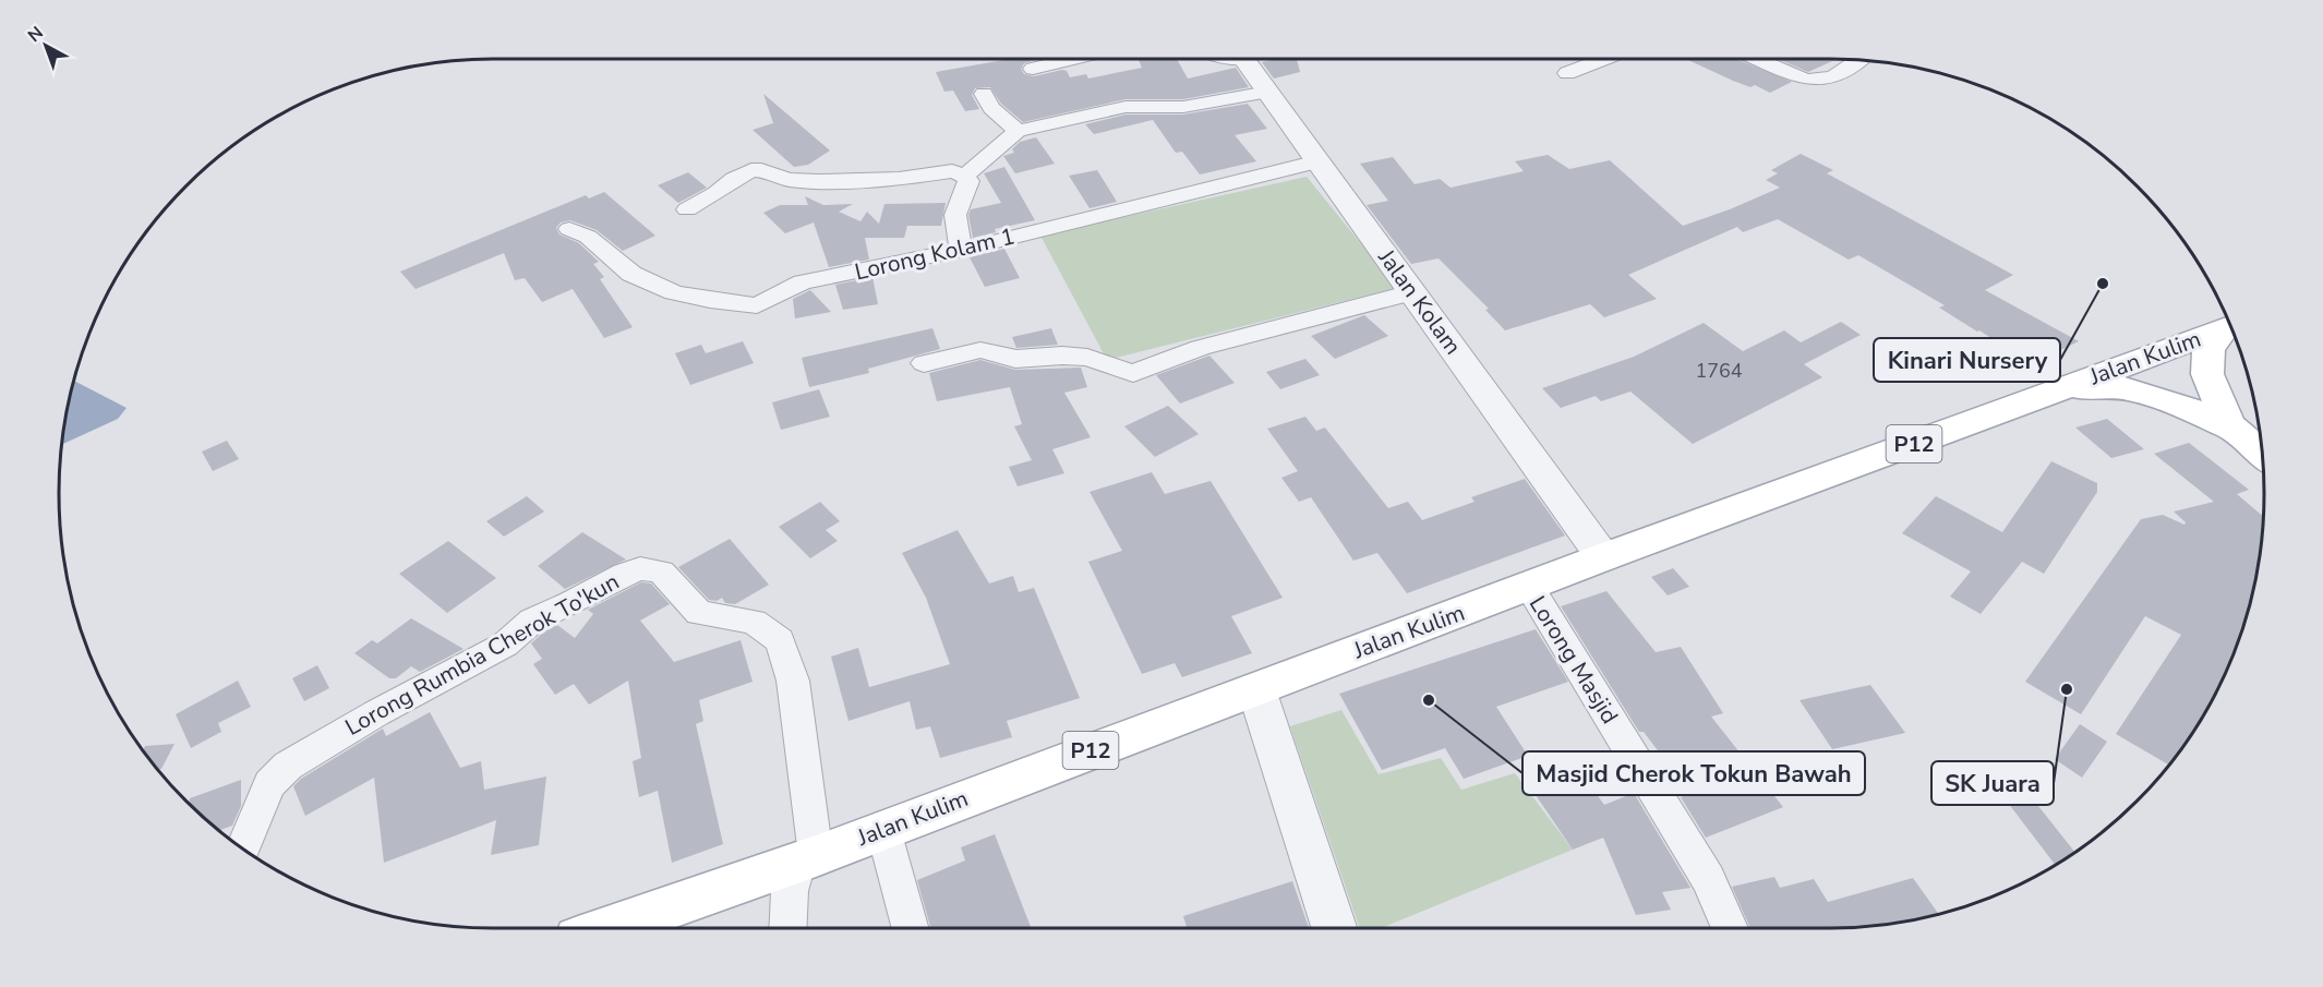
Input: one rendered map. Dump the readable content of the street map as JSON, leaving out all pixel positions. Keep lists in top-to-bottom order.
{
  "streets": {
    "main road": ["Jalan Kulim", "P12"],
    "street": [
      "Lorong Kolam 1",
      "Jalan Kolam",
      "Lorong Rumbia Cherok To'kun",
      "Lorong Masjid"
    ]
  },
  "crossings": [
    ["Lorong Kolam 1", "Jalan Kolam"],
    ["Jalan Kolam", "Jalan Kulim"],
    ["Jalan Kulim", "Lorong Rumbia Cherok To'kun"],
    ["Jalan Kulim", "Lorong Masjid"]
  ],
  "places": ["Kinari Nursery", "SK Juara", "Masjid Cherok Tokun Bawah"],
  "house_numbers": ["1764"],
  "north": "top left"
}
